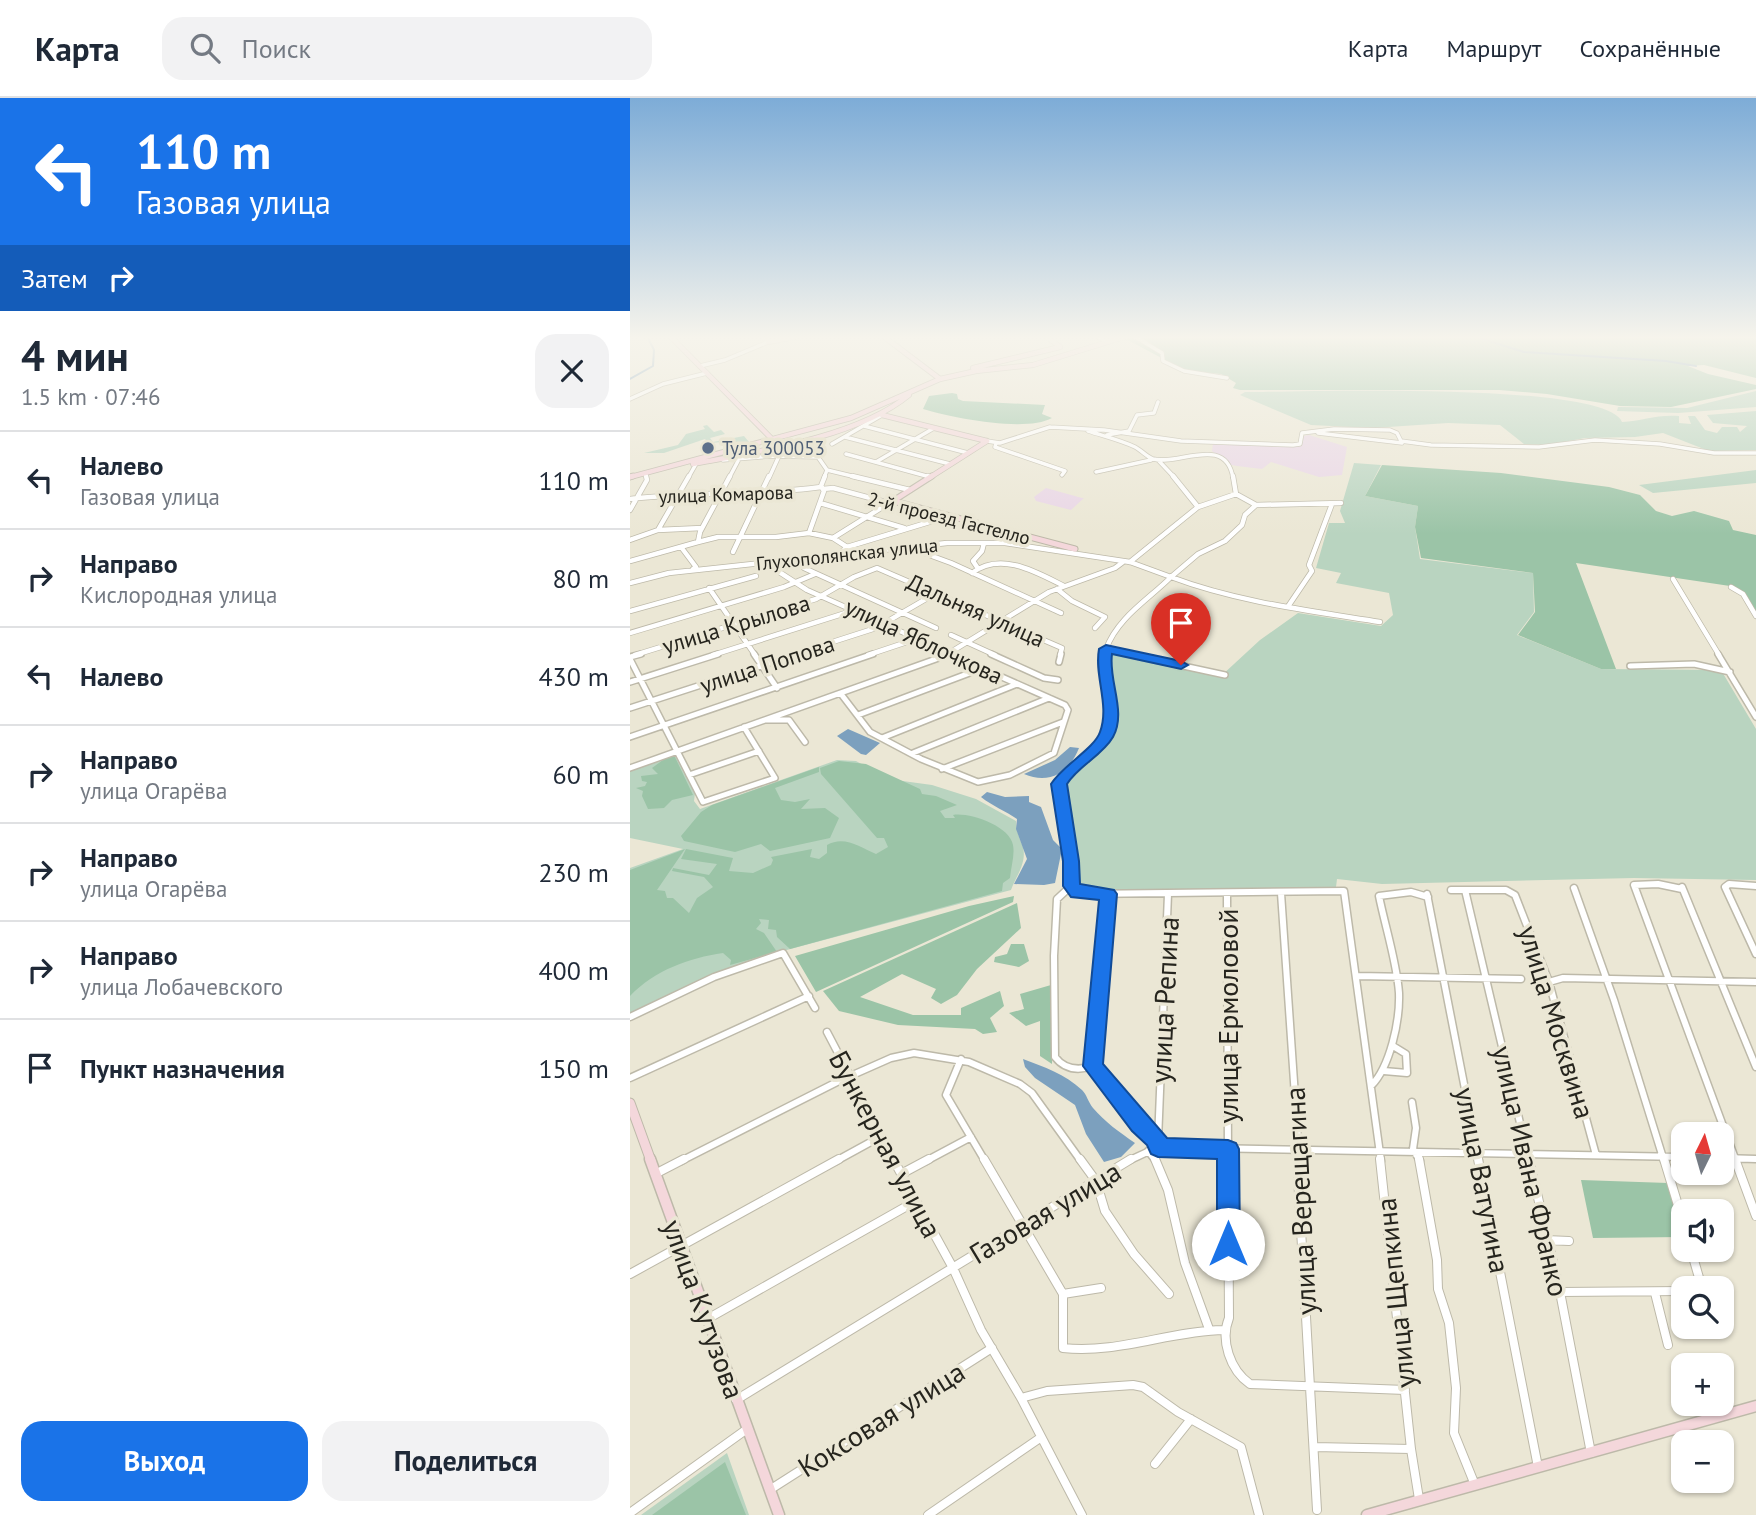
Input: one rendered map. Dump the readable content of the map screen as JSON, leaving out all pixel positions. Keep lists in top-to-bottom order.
{
  "streets": {
    "street": [
      "улица Комарова",
      "2-й проезд Гастелло",
      "Глухополянская улица",
      "Дальняя улица",
      "улица Крылова",
      "улица Яблочкова",
      "улица Попова",
      "улица Репина",
      "улица Ермоловой",
      "улица Москвина",
      "Бункерная улица",
      "улица Ивана Франко",
      "улица Ватутина",
      "улица Верещагина",
      "Газовая улица",
      "улица Щепкина",
      "улица Кутузова",
      "Коксовая улица"
    ]
  },
  "crossings": [
    ["улица Комарова", "2-й проезд Гастелло"],
    ["Глухополянская улица", "улица Яблочкова"],
    ["Дальняя улица", "улица Крылова"],
    ["Дальняя улица", "улица Попова"],
    ["улица Крылова", "улица Яблочкова"],
    ["улица Яблочкова", "улица Попова"],
    ["улица Репина", "Газовая улица"],
    ["улица Ермоловой", "Газовая улица"],
    ["улица Москвина", "улица Ивана Франко"],
    ["улица Москвина", "Газовая улица"],
    ["Бункерная улица", "Газовая улица"],
    ["Бункерная улица", "Коксовая улица"],
    ["улица Ивана Франко", "Газовая улица"],
    ["улица Ватутина", "Газовая улица"],
    ["улица Верещагина", "Газовая улица"],
    ["Газовая улица", "улица Щепкина"],
    ["Газовая улица", "улица Кутузова"],
    ["улица Кутузова", "Коксовая улица"]
  ],
  "places": ["Тула 300053"],
  "north": "top",
  "page": {
    "header": "Карта",
    "search": "Поиск",
    "nav": ["Карта", "Маршрут", "Сохранённые"],
    "turn": ["110 m", "Газовая улица"],
    "then": "Затем",
    "heading": ["4 мин", "1.5 km · 07:46"],
    "list": [
      {
        "name": "Налево",
        "note": "Газовая улица",
        "value": "110 m"
      },
      {
        "name": "Направо",
        "note": "Кислородная улица",
        "value": "80 m"
      },
      {
        "name": "Налево",
        "value": "430 m"
      },
      {
        "name": "Направо",
        "note": "улица Огарёва",
        "value": "60 m"
      },
      {
        "name": "Направо",
        "note": "улица Огарёва",
        "value": "230 m"
      },
      {
        "name": "Направо",
        "note": "улица Лобачевского",
        "value": "400 m"
      },
      {
        "name": "Пункт назначения",
        "value": "150 m"
      }
    ],
    "map_buttons": ["+", "−"],
    "buttons": ["Выход", "Поделиться"]
  }
}
